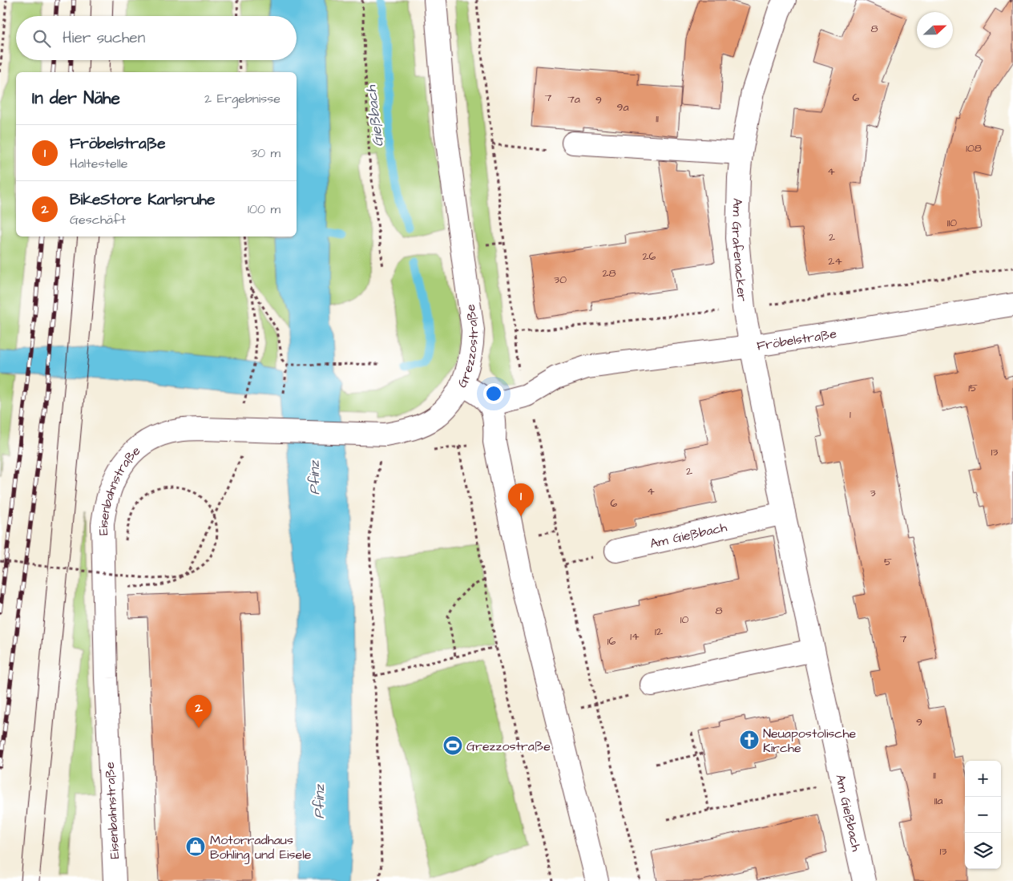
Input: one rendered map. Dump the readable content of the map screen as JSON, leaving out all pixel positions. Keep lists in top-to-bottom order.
{
  "streets": {
    "street": [
      "Am Grafenacker",
      "Fröbelstraße",
      "Grezzostraße",
      "Eisenbahnstraße",
      "Am Gießbach"
    ]
  },
  "crossings": [
    ["Am Grafenacker", "Fröbelstraße"],
    ["Am Grafenacker", "Am Gießbach"],
    ["Fröbelstraße", "Grezzostraße"],
    ["Fröbelstraße", "Am Gießbach"],
    ["Grezzostraße", "Eisenbahnstraße"]
  ],
  "water": ["Gießbach", "Pfinz"],
  "places": {
    "church": ["Neuapostolische Kirche"],
    "sports": ["Grezzostraße"],
    "shop": ["Motorradhaus Bohling und Eisele"]
  },
  "house_numbers": [
    "8",
    "7",
    "6",
    "7a",
    "9",
    "9a",
    "11",
    "108",
    "4",
    "110",
    "2",
    "26",
    "24",
    "28",
    "30",
    "15",
    "1",
    "13",
    "2",
    "4",
    "3",
    "6",
    "5",
    "8",
    "10",
    "12",
    "14",
    "7",
    "16",
    "9",
    "11",
    "11a",
    "13"
  ],
  "north": "right",
  "page": {
    "search": "Hier suchen",
    "heading": ["In der Nähe", "2 Ergebnisse"],
    "list": [
      {
        "mark": "1",
        "name": "Fröbelstraße",
        "note": "Haltestelle",
        "value": "30 m"
      },
      {
        "mark": "2",
        "name": "BikeStore Karlsruhe",
        "note": "Geschäft",
        "value": "100 m"
      }
    ],
    "pins": ["1", "2"],
    "map_buttons": ["+", "−"]
  }
}
